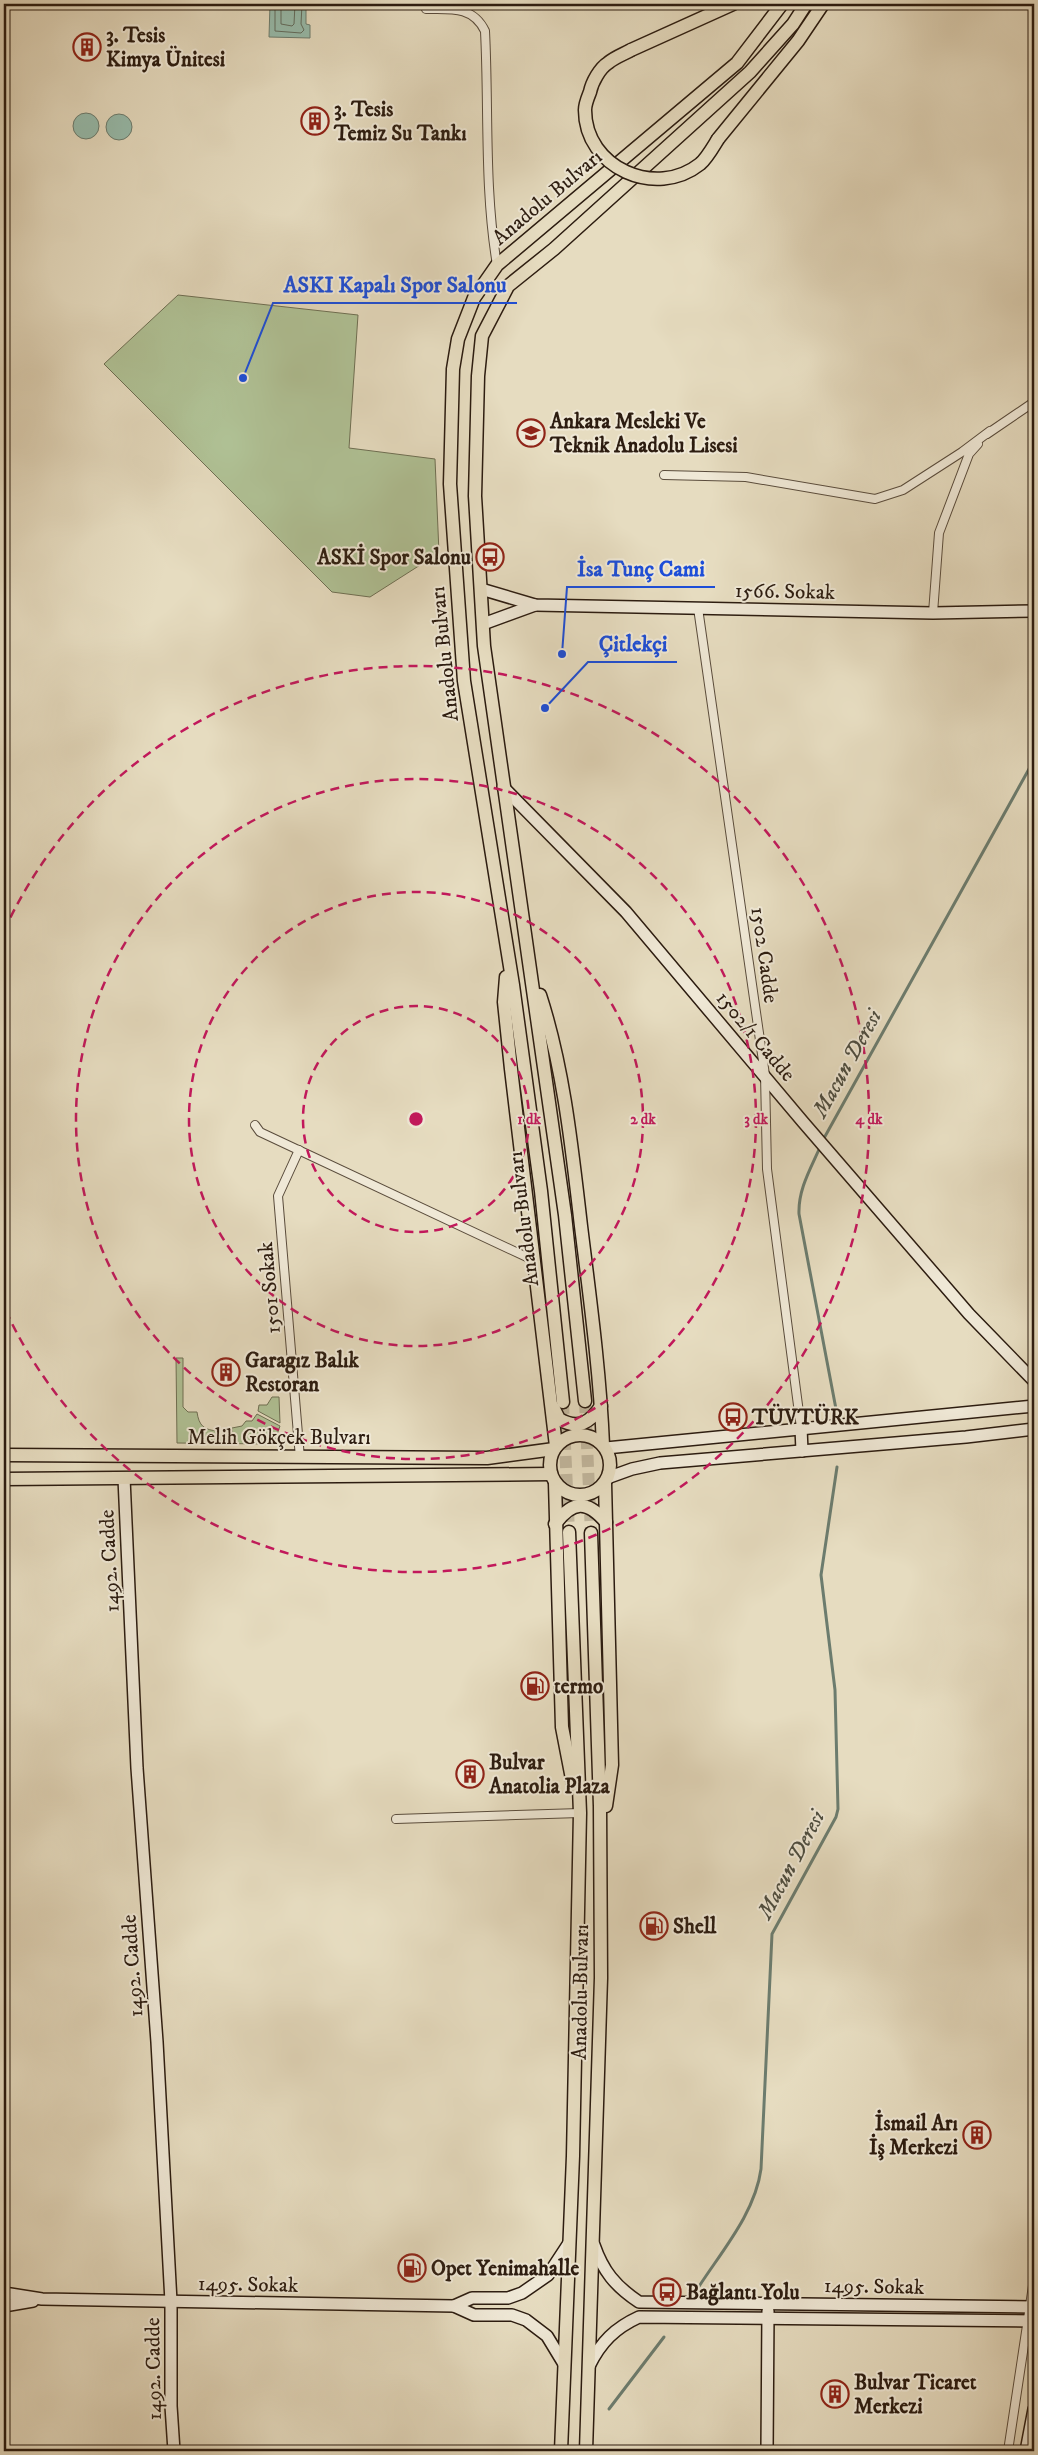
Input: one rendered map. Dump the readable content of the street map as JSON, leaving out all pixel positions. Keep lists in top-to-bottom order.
{
  "streets": {
    "main road": ["Anadolu Bulvarı", "Melih Gökçek Bulvarı"],
    "street": [
      "1566. Sokak",
      "1502 Cadde",
      "1502/1 Cadde",
      "1501 Sokak",
      "1492. Cadde",
      "1495. Sokak"
    ]
  },
  "crossings": [
    ["Anadolu Bulvarı", "1502/1 Cadde"],
    ["Anadolu Bulvarı", "1495. Sokak"],
    ["1566. Sokak", "1502 Cadde"],
    ["1502 Cadde", "1502/1 Cadde"],
    ["1501 Sokak", "Melih Gökçek Bulvarı"],
    ["Melih Gökçek Bulvarı", "1492. Cadde"],
    ["1492. Cadde", "1495. Sokak"]
  ],
  "water": ["Macun Deresi"],
  "places": {
    "building": [
      "3. Tesis Kimya Ünitesi",
      "3. Tesis Temiz Su Tankı",
      "Garagız Balık Restoran",
      "Bulvar Anatolia Plaza",
      "İsmail Arı İş Merkezi",
      "Bulvar Ticaret Merkezi"
    ],
    "other": ["ASKI Kapalı Spor Salonu", "İsa Tunç Cami", "Çitlekçi"],
    "school or university": ["Ankara Mesleki Ve Teknik Anadolu Lisesi"],
    "bus stop": ["ASKİ Spor Salonu", "TÜVTÜRK", "Bağlantı Yolu"],
    "fuel station": ["termo", "Shell", "Opet Yenimahalle"]
  },
  "rings": [
    "1 dk",
    "2 dk",
    "3 dk",
    "4 dk"
  ]
}
